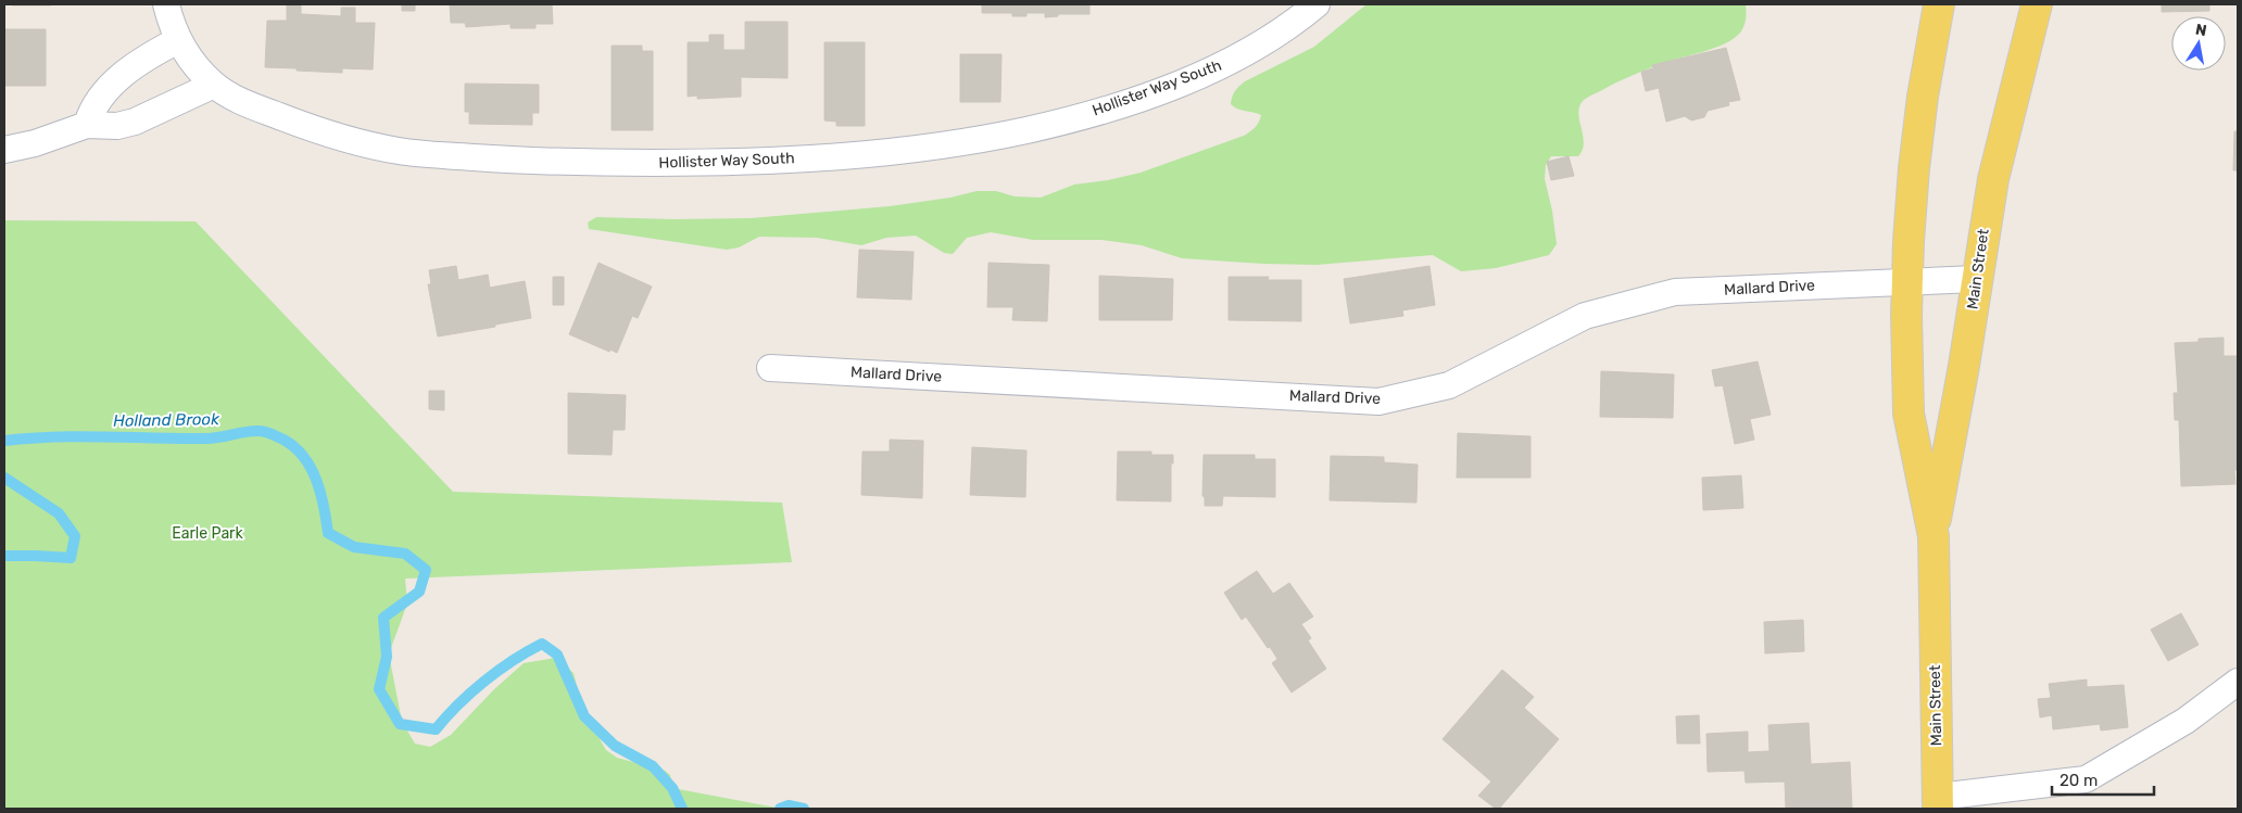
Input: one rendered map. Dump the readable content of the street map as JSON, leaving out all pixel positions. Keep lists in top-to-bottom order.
{
  "streets": {
    "main road": ["Main Street"],
    "street": ["Hollister Way South", "Mallard Drive"]
  },
  "crossings": [
    ["Main Street", "Mallard Drive"]
  ],
  "water": ["Holland Brook"],
  "parks": ["Earle Park"],
  "scale_bar": "20 m",
  "north": "top"
}
